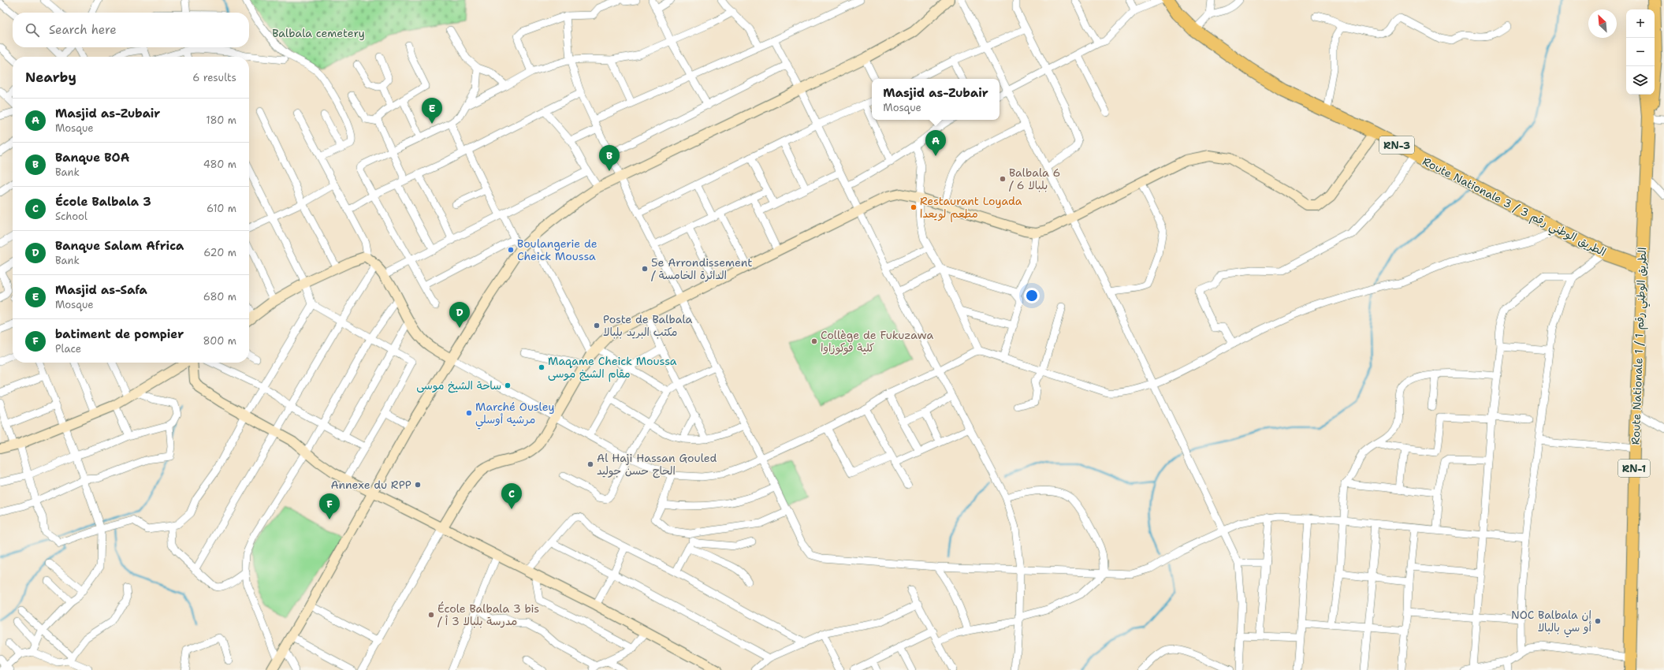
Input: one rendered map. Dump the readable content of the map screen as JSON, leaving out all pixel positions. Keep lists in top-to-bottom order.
{
  "streets": {
    "highway": [
      "RN-3",
      "Route Nationale 3 / الطريق الوطني رقم 3",
      "Route Nationale 1 / الطريق الوطني رقم 1",
      "RN-1"
    ]
  },
  "crossings": [
    ["Route Nationale 3 / الطريق الوطني رقم 3", "Route Nationale 1 / الطريق الوطني رقم 1"]
  ],
  "parks": ["Balbala cemetery"],
  "places": [
    "Balbala 6 / بلبالا 6",
    "Restaurant Loyada مطعم لويعدا",
    "Boulangerie de Cheick Moussa",
    "5e Arrondissement / الدائرة الخامسة",
    "Poste de Balbala مكتب البريد بلبالا",
    "Collège de Fukuzawa كلية فوكوزاوا",
    "Maqame Cheick Moussa مقام الشيخ موسى",
    "ساحة الشيخ موسى",
    "Marché Ousley مرشيه أوسلي",
    "Al Haji Hassan Gouled الحاج حسن جوليد",
    "Annexe du RPP",
    "École Balbala 3 bis / مدرسة بلبالا 3 أ",
    "NOC Balbala إن أو سي بالبالا"
  ],
  "north": "top left",
  "page": {
    "map_buttons": ["+", "−"],
    "search": "Search here",
    "heading": ["Nearby", "6 results"],
    "popup": ["Masjid as-Zubair", "Mosque"],
    "pins": [
      "E",
      "A",
      "B",
      "D",
      "C",
      "F"
    ],
    "list": [
      {
        "mark": "A",
        "name": "Masjid as-Zubair",
        "note": "Mosque",
        "value": "180 m"
      },
      {
        "mark": "B",
        "name": "Banque BOA",
        "note": "Bank",
        "value": "480 m"
      },
      {
        "mark": "C",
        "name": "École Balbala 3",
        "note": "School",
        "value": "610 m"
      },
      {
        "mark": "D",
        "name": "Banque Salam Africa",
        "note": "Bank",
        "value": "620 m"
      },
      {
        "mark": "E",
        "name": "Masjid as-Safa",
        "note": "Mosque",
        "value": "680 m"
      },
      {
        "mark": "F",
        "name": "batiment de pompier",
        "note": "Place",
        "value": "800 m"
      }
    ]
  }
}
